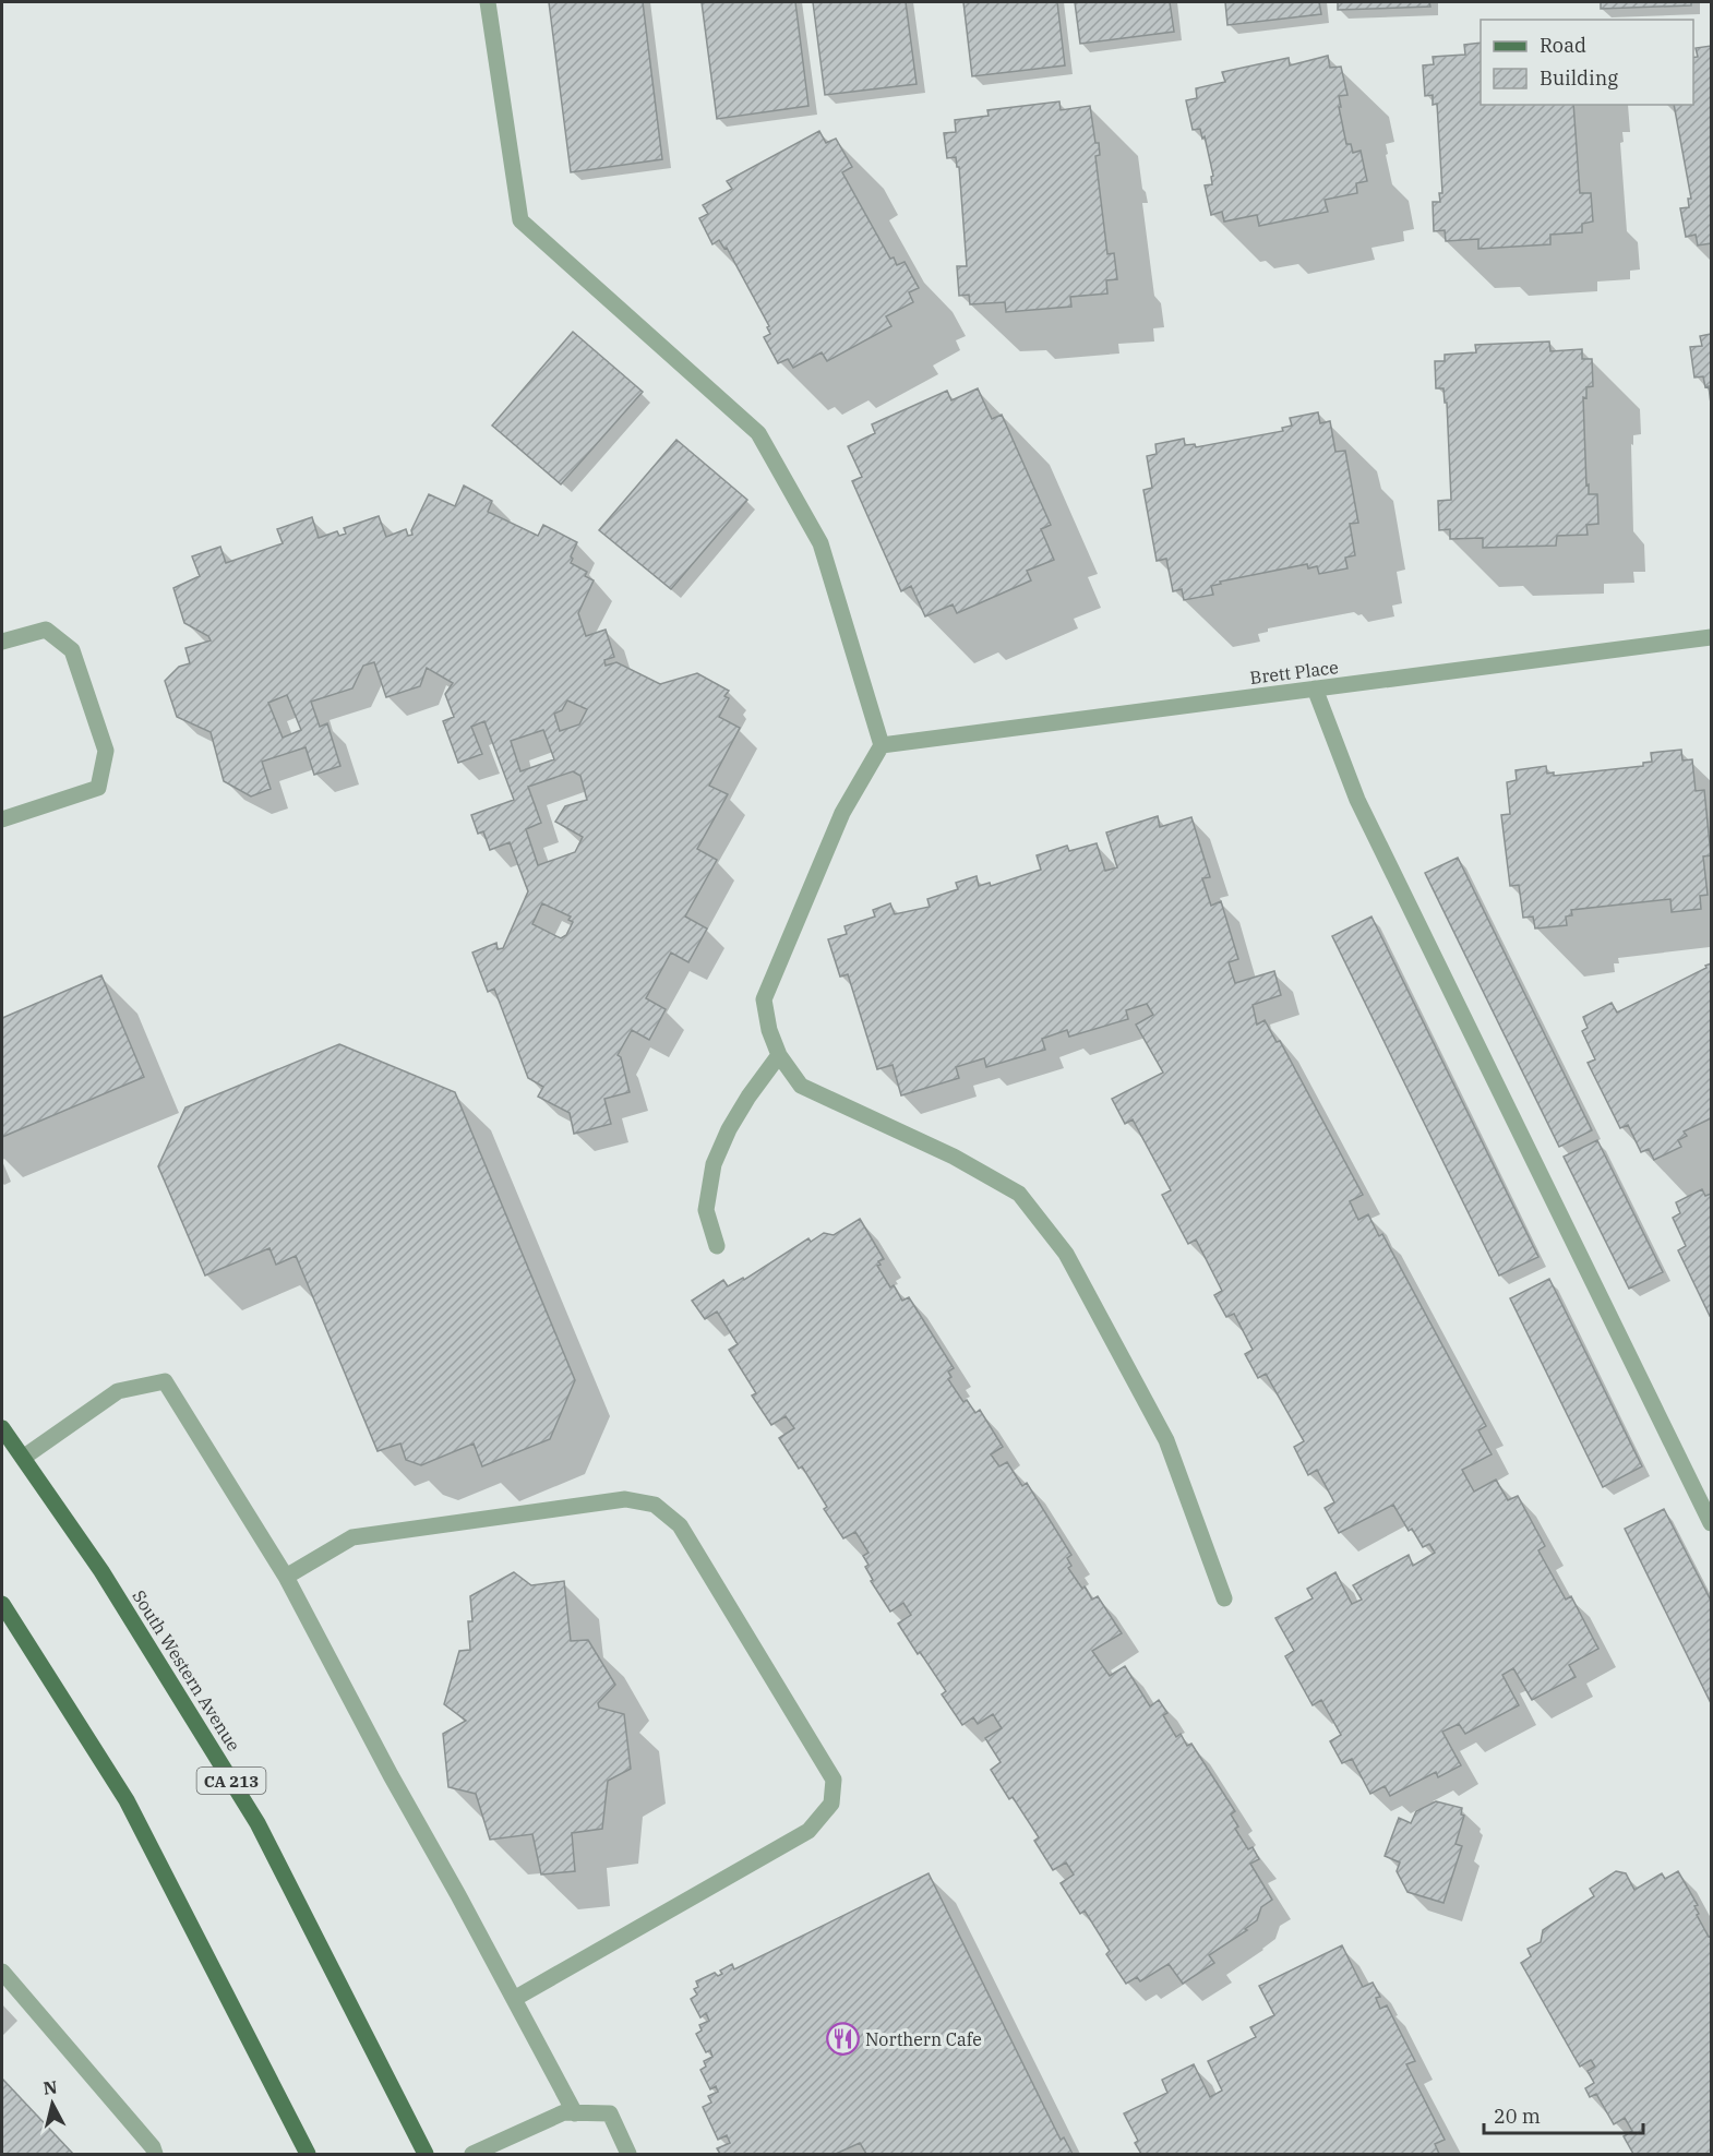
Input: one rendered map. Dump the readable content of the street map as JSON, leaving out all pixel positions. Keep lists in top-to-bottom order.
{
  "streets": {
    "main road": ["South Western Avenue", "CA 213"],
    "street": ["Brett Place"]
  },
  "places": {
    "restaurant": ["Northern Cafe"]
  },
  "legend": ["Road", "Building"],
  "scale_bar": "20 m",
  "north": "top"
}
